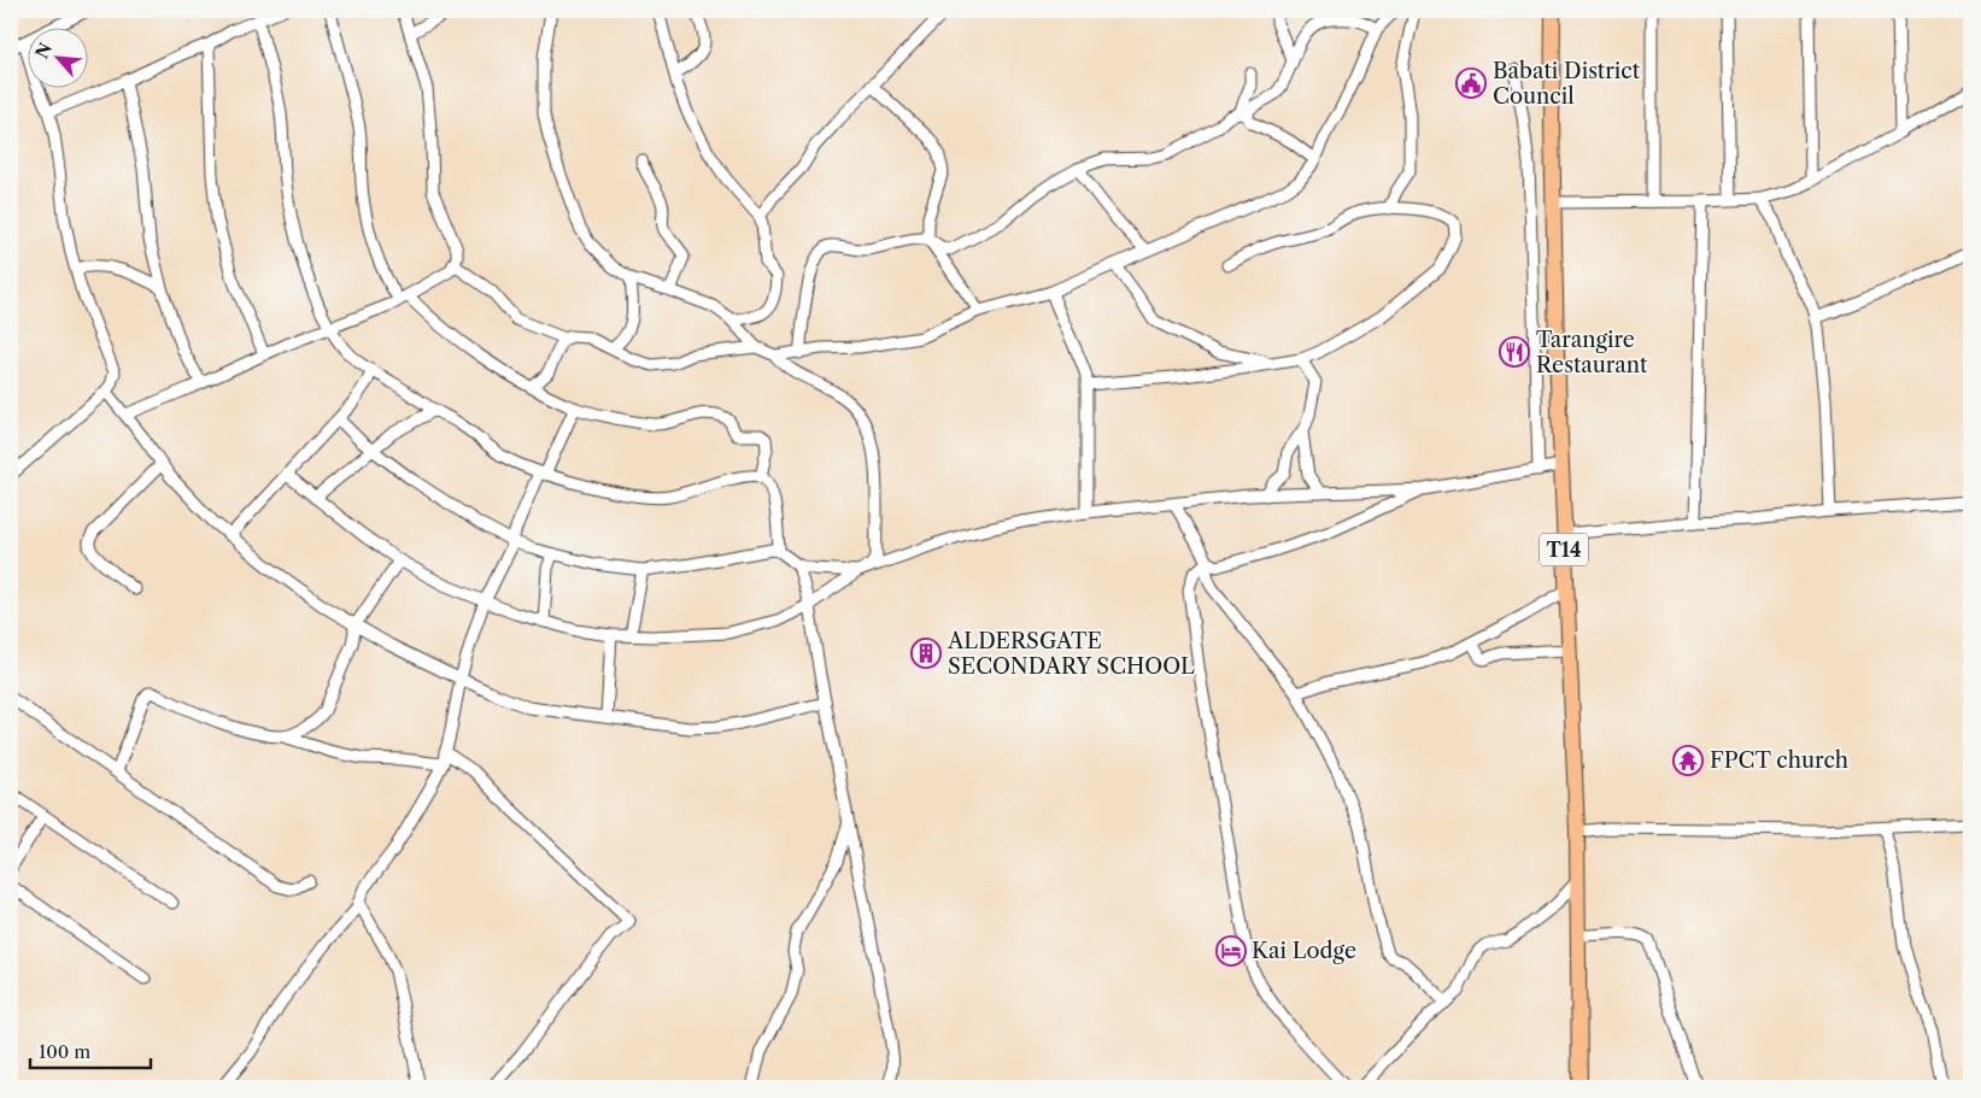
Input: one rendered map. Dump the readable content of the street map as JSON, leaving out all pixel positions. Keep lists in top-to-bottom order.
{
  "streets": {
    "highway": ["T14"]
  },
  "places": {
    "public building": ["Babati District Council"],
    "restaurant": ["Tarangire Restaurant"],
    "building": ["ALDERSGATE SECONDARY SCHOOL"],
    "temple": ["FPCT church"],
    "hotel": ["Kai Lodge"]
  },
  "scale_bar": "100 m",
  "north": "top left"
}
